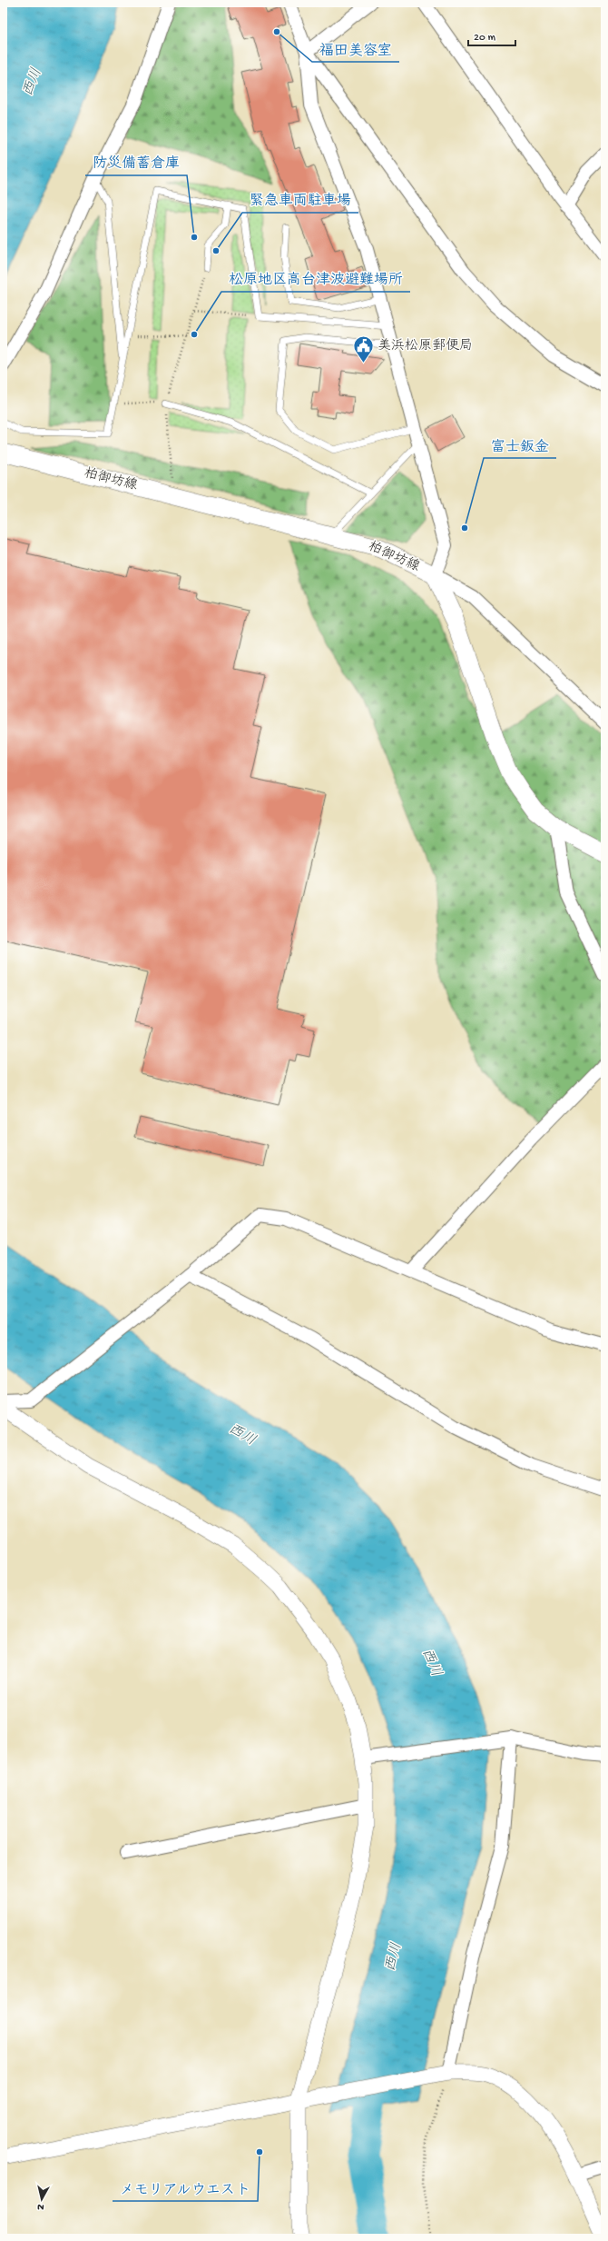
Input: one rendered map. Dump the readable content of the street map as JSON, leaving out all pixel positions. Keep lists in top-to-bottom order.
{
  "streets": {
    "main road": ["柏御坊線"]
  },
  "water": ["西川"],
  "places": {
    "other": [
      "福田美容室",
      "防災備蓄倉庫",
      "緊急車両駐車場",
      "松原地区高台津波避難場所",
      "富士鈑金",
      "メモリアルウエスト"
    ],
    "public building": ["美浜松原郵便局"]
  },
  "scale_bar": "20 m",
  "north": "bottom"
}
